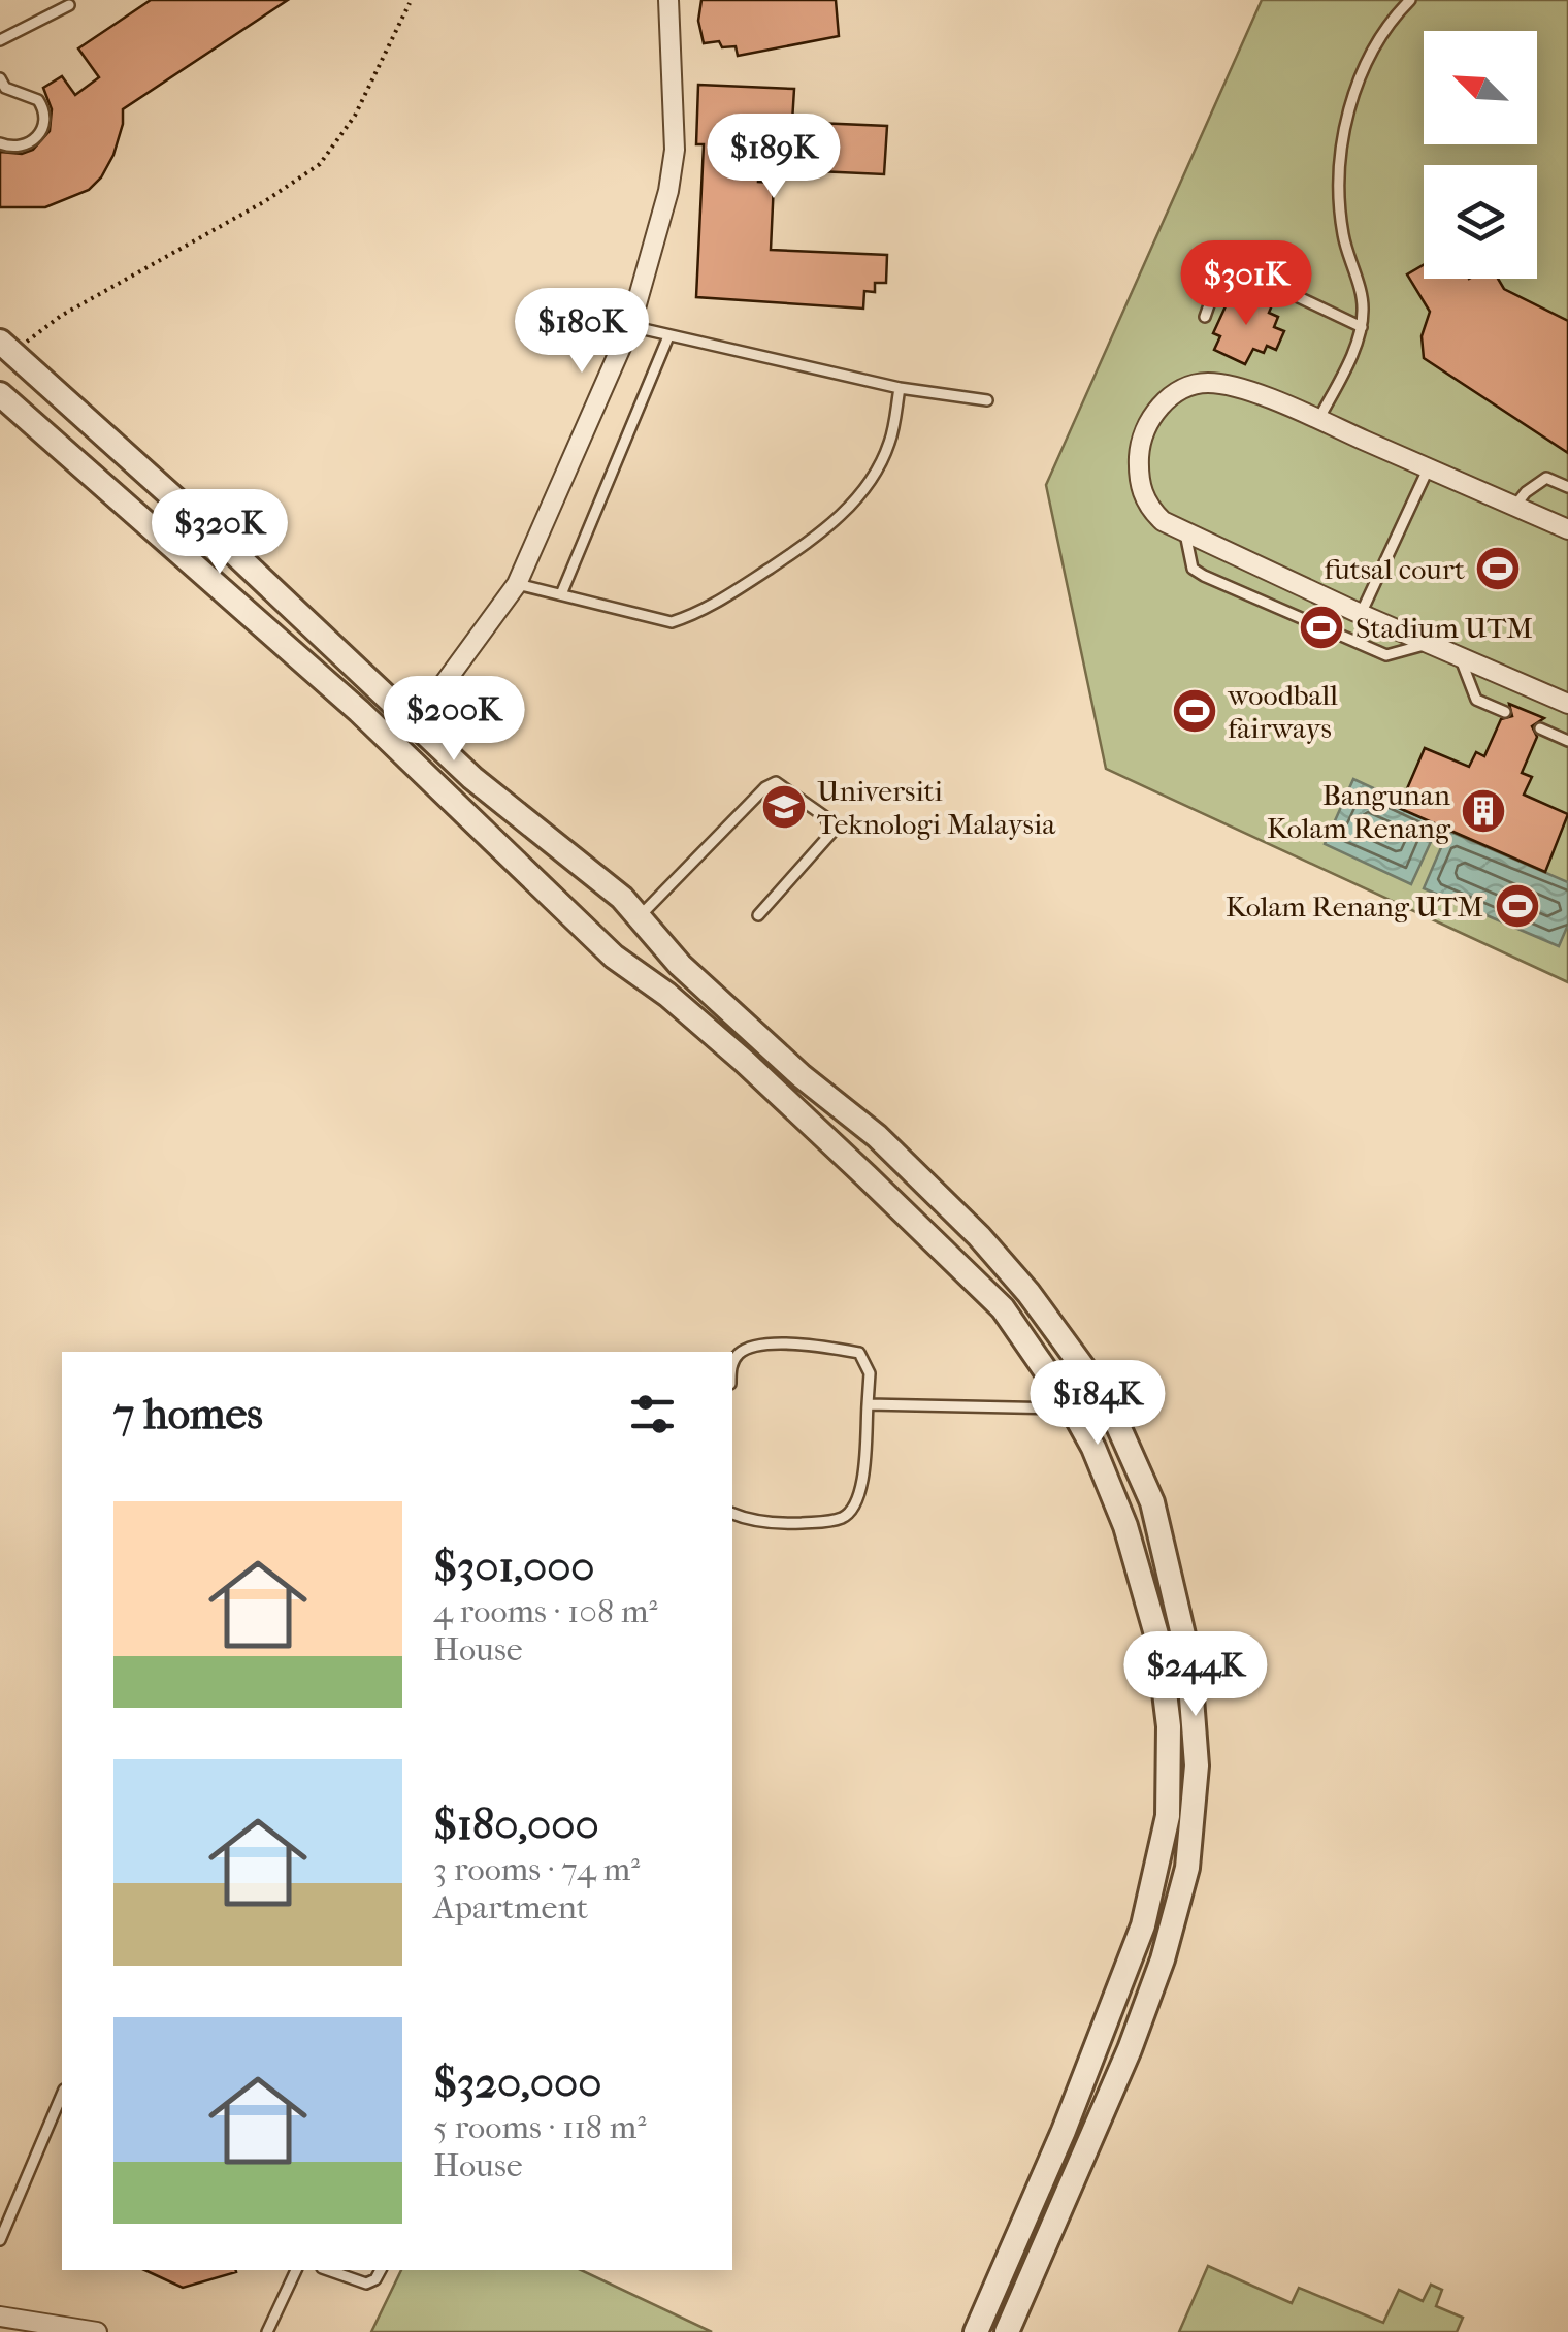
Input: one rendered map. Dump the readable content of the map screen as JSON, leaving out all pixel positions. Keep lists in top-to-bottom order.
{
  "places": {
    "sports": [
      "futsal court",
      "Stadium UTM",
      "woodball fairways",
      "Kolam Renang UTM"
    ],
    "school or university": ["Universiti Teknologi Malaysia"],
    "building": ["Bangunan Kolam Renang"]
  },
  "north": "top left",
  "page": {
    "price": [
      "$189K",
      "$301K",
      "$180K",
      "$320K",
      "$200K",
      "$184K",
      "$244K"
    ],
    "heading": "7 homes",
    "list": [
      {
        "name": "$301,000",
        "note": "4 rooms · 108 m² · House"
      },
      {
        "name": "$180,000",
        "note": "3 rooms · 74 m² · Apartment"
      },
      {
        "name": "$320,000",
        "note": "5 rooms · 118 m² · House"
      }
    ]
  }
}
